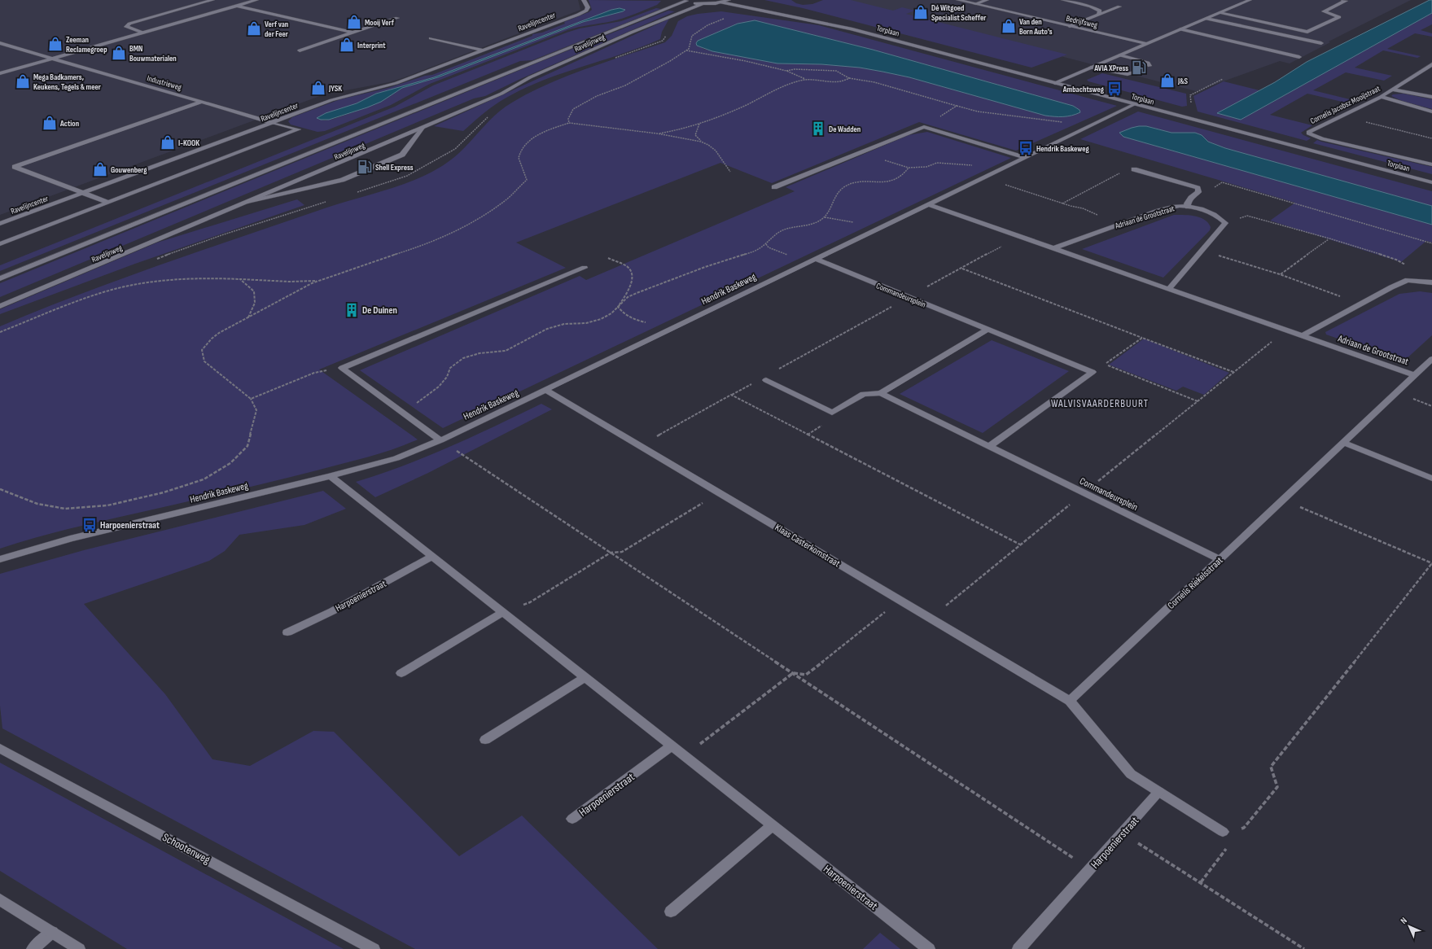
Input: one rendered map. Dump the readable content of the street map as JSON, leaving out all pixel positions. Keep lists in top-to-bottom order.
{
  "streets": {
    "street": [
      "Ravelijncenter",
      "Bedrijfsweg",
      "Torplaan",
      "Ravelijnweg",
      "Industrieweg",
      "Cornelis Jacobsz Mooijstraat",
      "Adriaan de Grootstraat",
      "Hendrik Baskeweg",
      "Commandeursplein",
      "Klaas Casterkomstraat",
      "Cornelis Riekelsstraat",
      "Harpoenierstraat",
      "Schootenweg"
    ]
  },
  "crossings": [
    ["Ravelijncenter", "Industrieweg"],
    ["Torplaan", "Hendrik Baskeweg"],
    ["Adriaan de Grootstraat", "Hendrik Baskeweg"],
    ["Adriaan de Grootstraat", "Cornelis Riekelsstraat"],
    ["Hendrik Baskeweg", "Commandeursplein"],
    ["Hendrik Baskeweg", "Klaas Casterkomstraat"],
    ["Hendrik Baskeweg", "Harpoenierstraat"],
    ["Commandeursplein", "Cornelis Riekelsstraat"],
    ["Klaas Casterkomstraat", "Cornelis Riekelsstraat"]
  ],
  "districts": ["WALVISVAARDERBUURT"],
  "places": {
    "shop": [
      "Dé Witgoed Specialist Scheffer",
      "Mooij Verf",
      "Van den Born Auto's",
      "Verf van der Feer",
      "Zeeman Reclamegroep",
      "Interprint",
      "BMN Bouwmaterialen",
      "J&S",
      "Mega Badkamers, Keukens, Tegels & meer",
      "JYSK",
      "Action",
      "I-KOOK",
      "Gouwenberg"
    ],
    "fuel station": ["AVIA XPress", "Shell Express"],
    "bus stop": ["Ambachtsweg", "Hendrik Baskeweg", "Harpoenierstraat"],
    "building": ["De Wadden", "De Duinen"]
  },
  "north": "top left"
}
